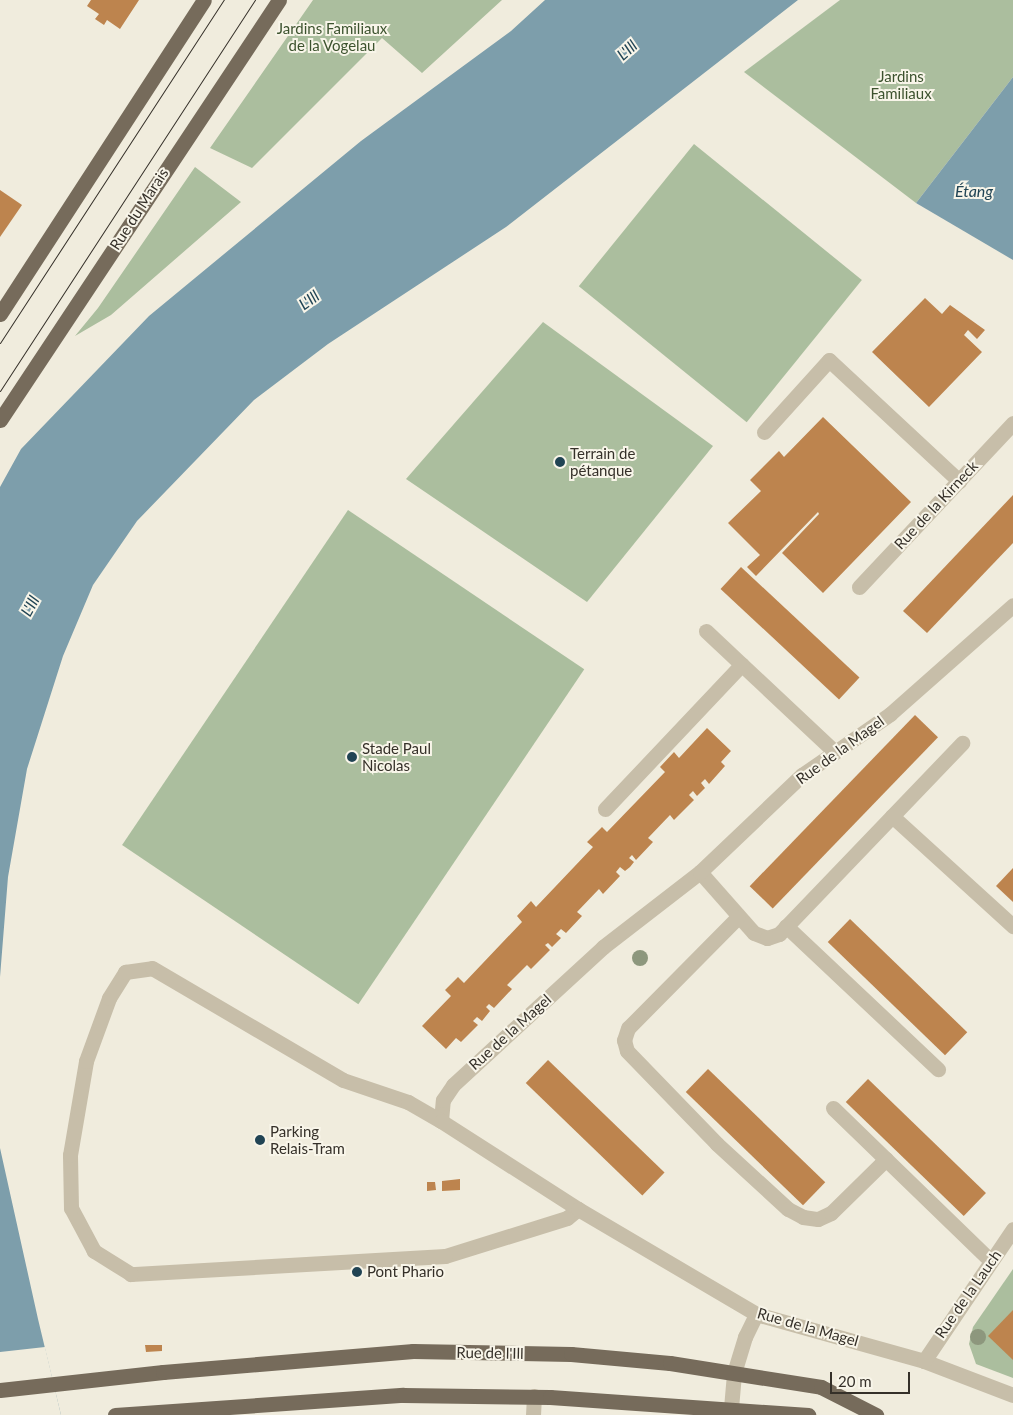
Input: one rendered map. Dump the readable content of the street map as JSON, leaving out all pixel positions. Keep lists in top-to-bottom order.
{
  "streets": {
    "main road": ["Rue du Marais", "Rue de l'Ill"],
    "street": ["Rue de la Kirneck", "Rue de la Magel", "Rue de la Lauch"]
  },
  "crossings": [
    ["Rue de la Magel", "Rue de la Lauch"]
  ],
  "water": ["L'Ill", "Étang"],
  "parks": ["Jardins Familiaux de la Vogelau", "Jardins Familiaux"],
  "places": [
    "Terrain de pétanque",
    "Stade Paul Nicolas",
    "Parking Relais-Tram",
    "Pont Phario"
  ],
  "scale_bar": "20 m"
}
